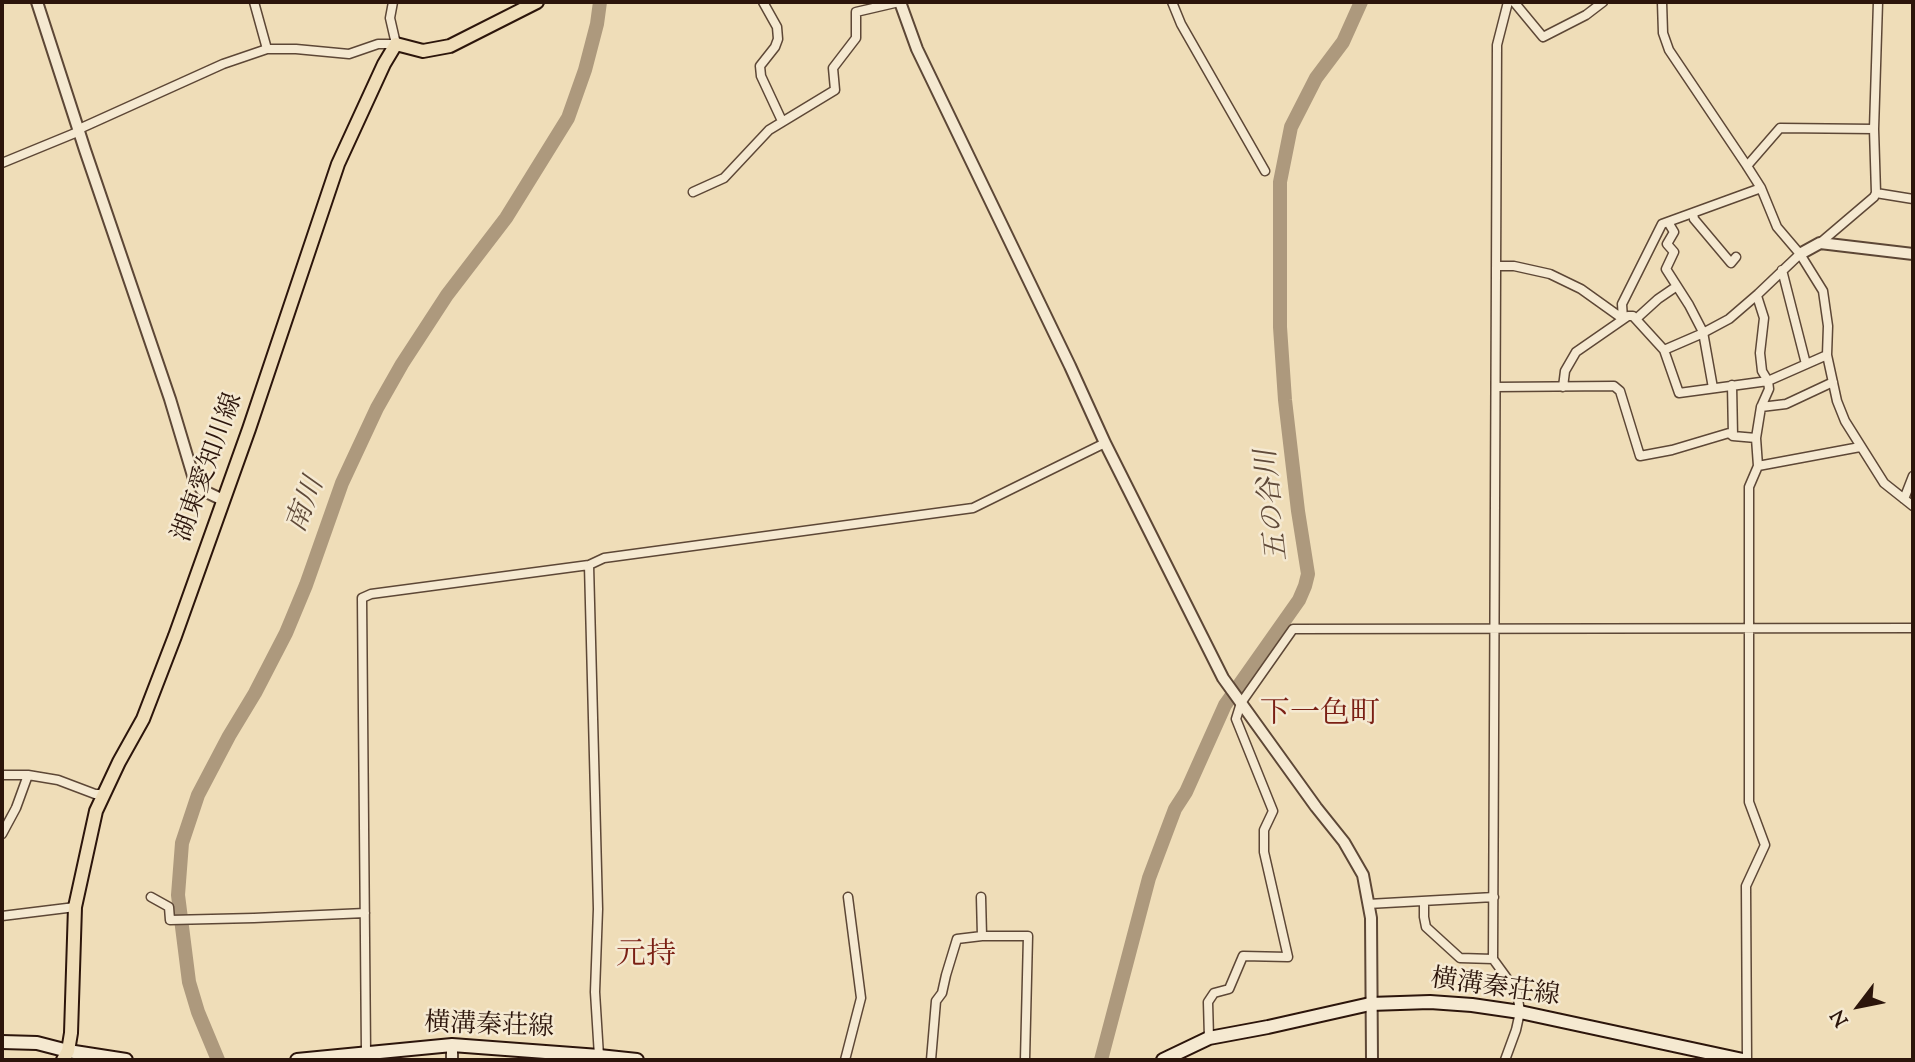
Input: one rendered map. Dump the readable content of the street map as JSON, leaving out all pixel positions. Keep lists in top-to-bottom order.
{
  "streets": {
    "main road": ["湖東愛知川線", "横溝秦荘線"]
  },
  "districts": ["下一色町", "元持"],
  "water": ["五の谷川", "南川"],
  "north": "bottom left"
}
